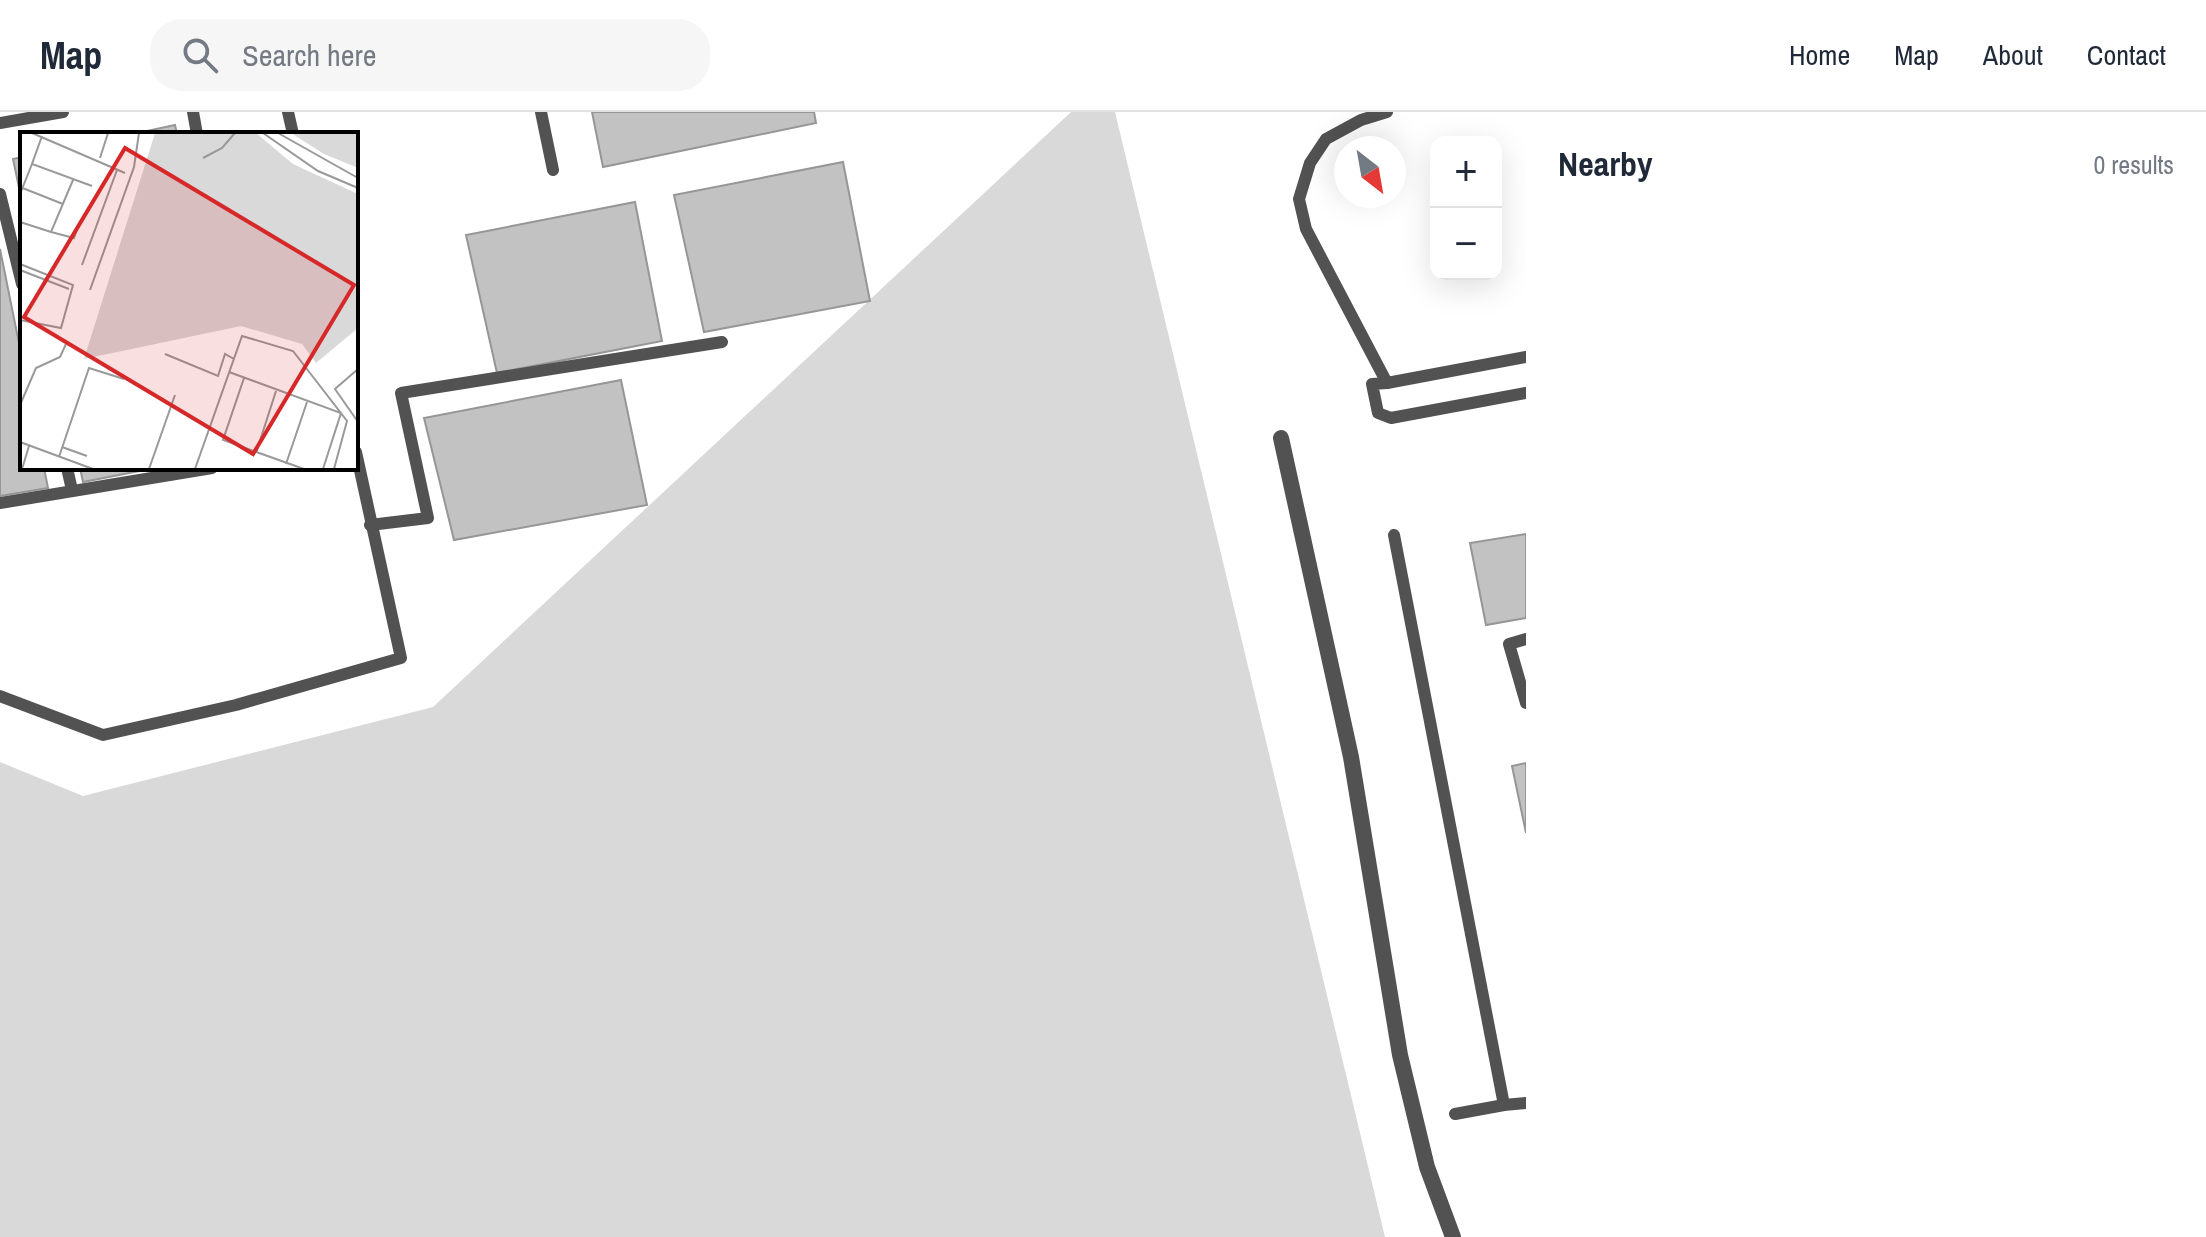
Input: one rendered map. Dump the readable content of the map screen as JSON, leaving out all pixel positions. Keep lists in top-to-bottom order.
{
  "north": "bottom right",
  "page": {
    "header": "Map",
    "search": "Search here",
    "nav": [
      "Home",
      "Map",
      "About",
      "Contact"
    ],
    "heading": ["Nearby", "0 results"],
    "map_buttons": ["+", "−"]
  }
}
